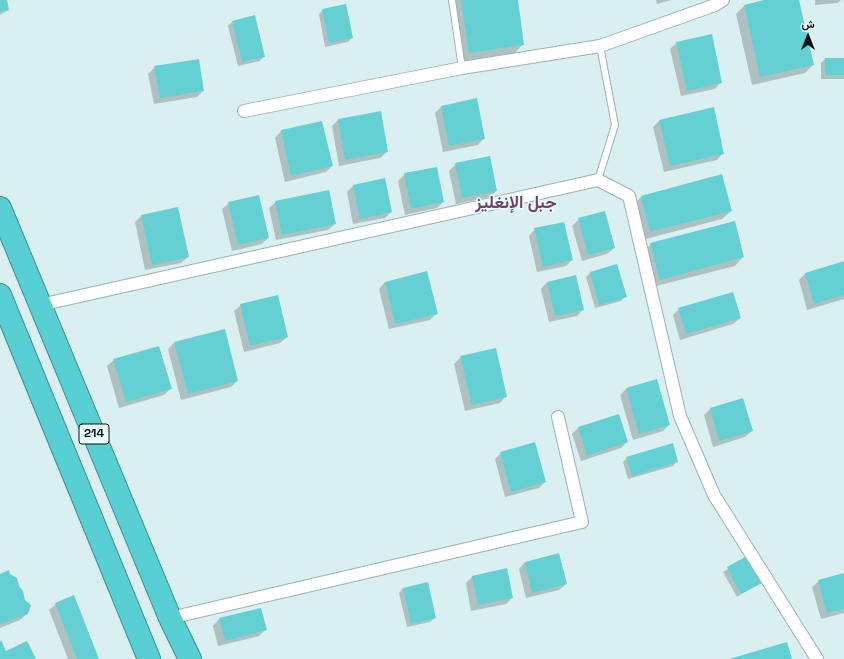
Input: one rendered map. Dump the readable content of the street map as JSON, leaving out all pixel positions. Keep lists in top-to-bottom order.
{
  "streets": {
    "highway": ["214"]
  },
  "districts": ["جبل الإنغليز"],
  "north": "top"
}
